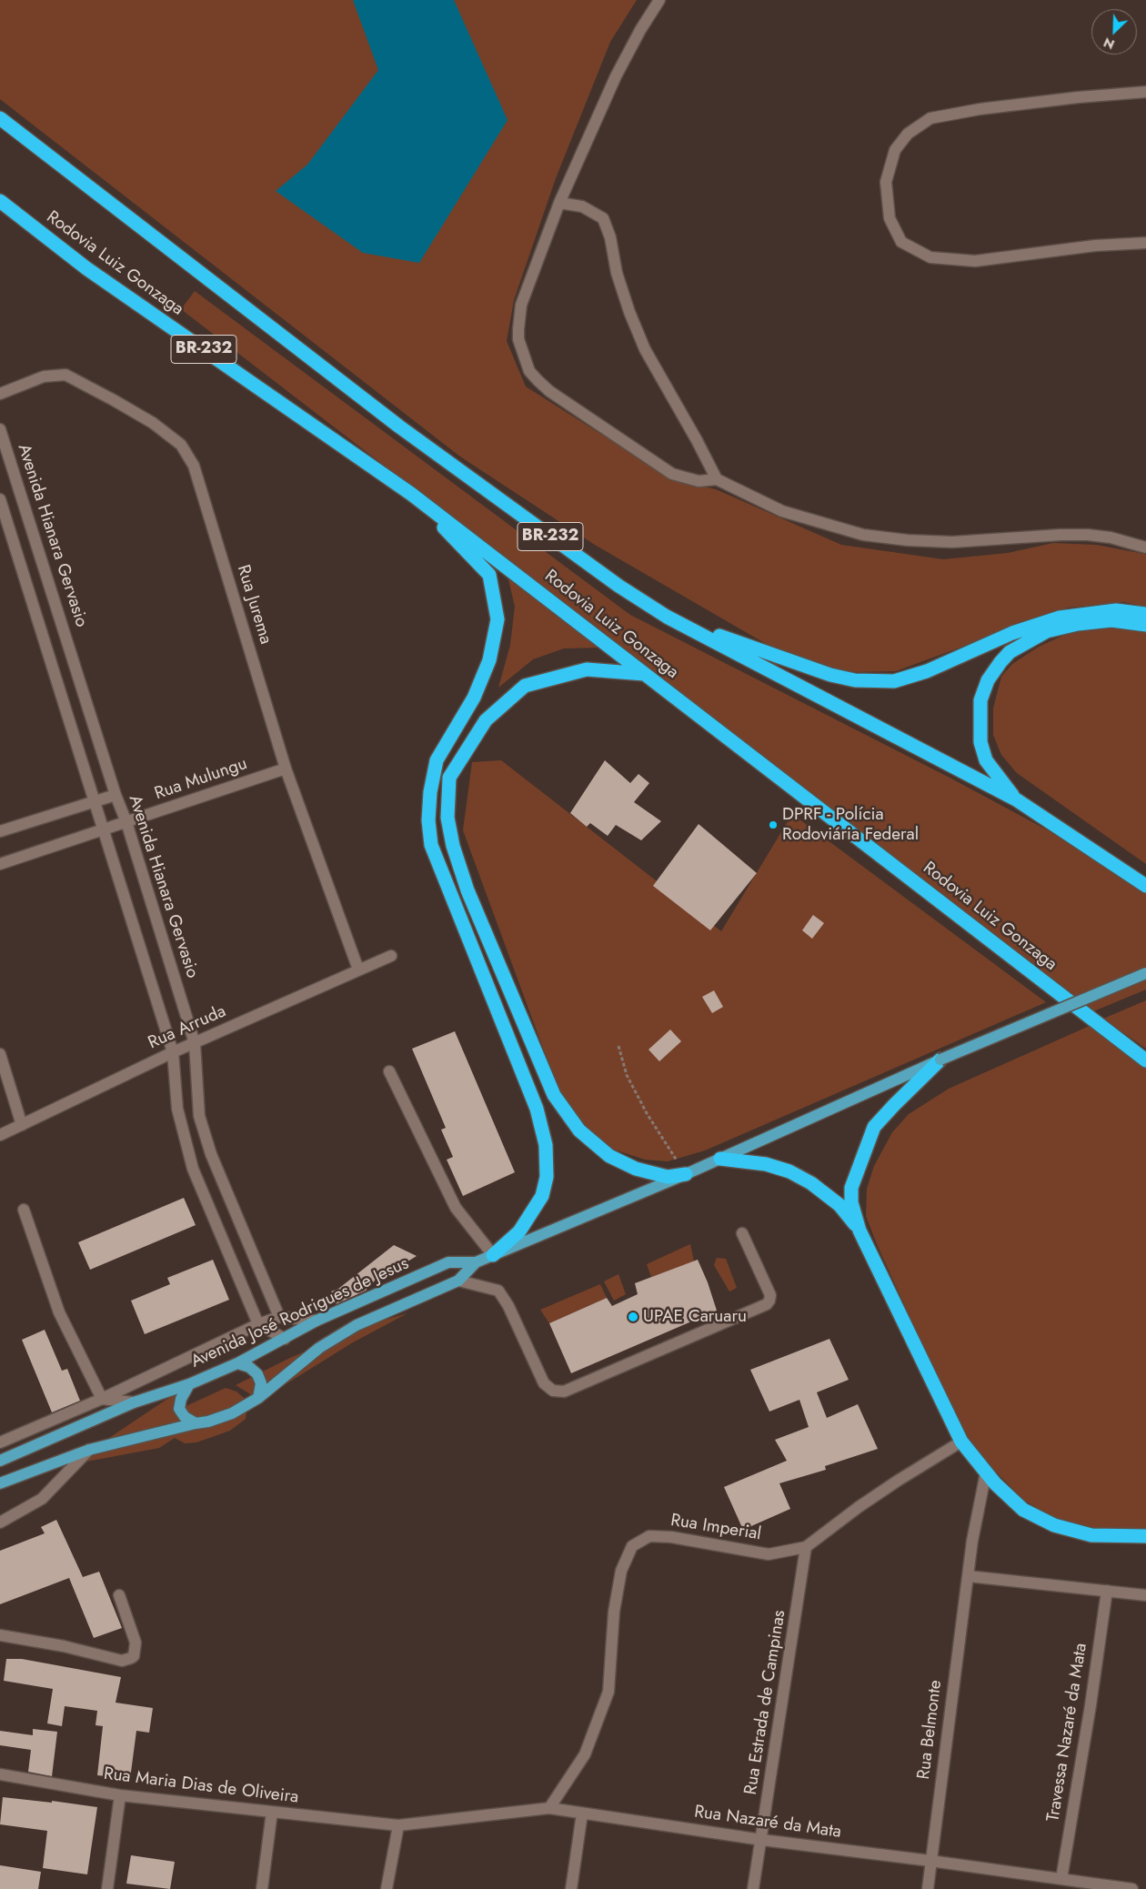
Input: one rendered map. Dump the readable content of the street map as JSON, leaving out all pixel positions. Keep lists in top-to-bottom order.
{
  "streets": {
    "highway": ["Rodovia Luiz Gonzaga", "BR-232"],
    "main road": ["Avenida José Rodrigues de Jesus"],
    "street": [
      "Avenida Hianara Gervasio",
      "Rua Jurema",
      "Rua Mulungu",
      "Rua Arruda",
      "Rua Imperial",
      "Rua Estrada de Campinas",
      "Rua Belmonte",
      "Travessa Nazaré da Mata",
      "Rua Maria Dias de Oliveira",
      "Rua Nazaré da Mata"
    ]
  },
  "crossings": [
    ["Avenida Hianara Gervasio", "Rua Mulungu"],
    ["Avenida Hianara Gervasio", "Rua Arruda"],
    ["Rua Jurema", "Rua Mulungu"],
    ["Rua Jurema", "Rua Arruda"],
    ["Rua Imperial", "Rua Estrada de Campinas"],
    ["Rua Imperial", "Rua Nazaré da Mata"],
    ["Rua Estrada de Campinas", "Rua Nazaré da Mata"],
    ["Rua Belmonte", "Rua Nazaré da Mata"],
    ["Travessa Nazaré da Mata", "Rua Nazaré da Mata"],
    ["Rua Maria Dias de Oliveira", "Rua Nazaré da Mata"]
  ],
  "places": ["DPRF - Polícia Rodoviária Federal", "UPAE Caruaru"],
  "north": "bottom left"
}
